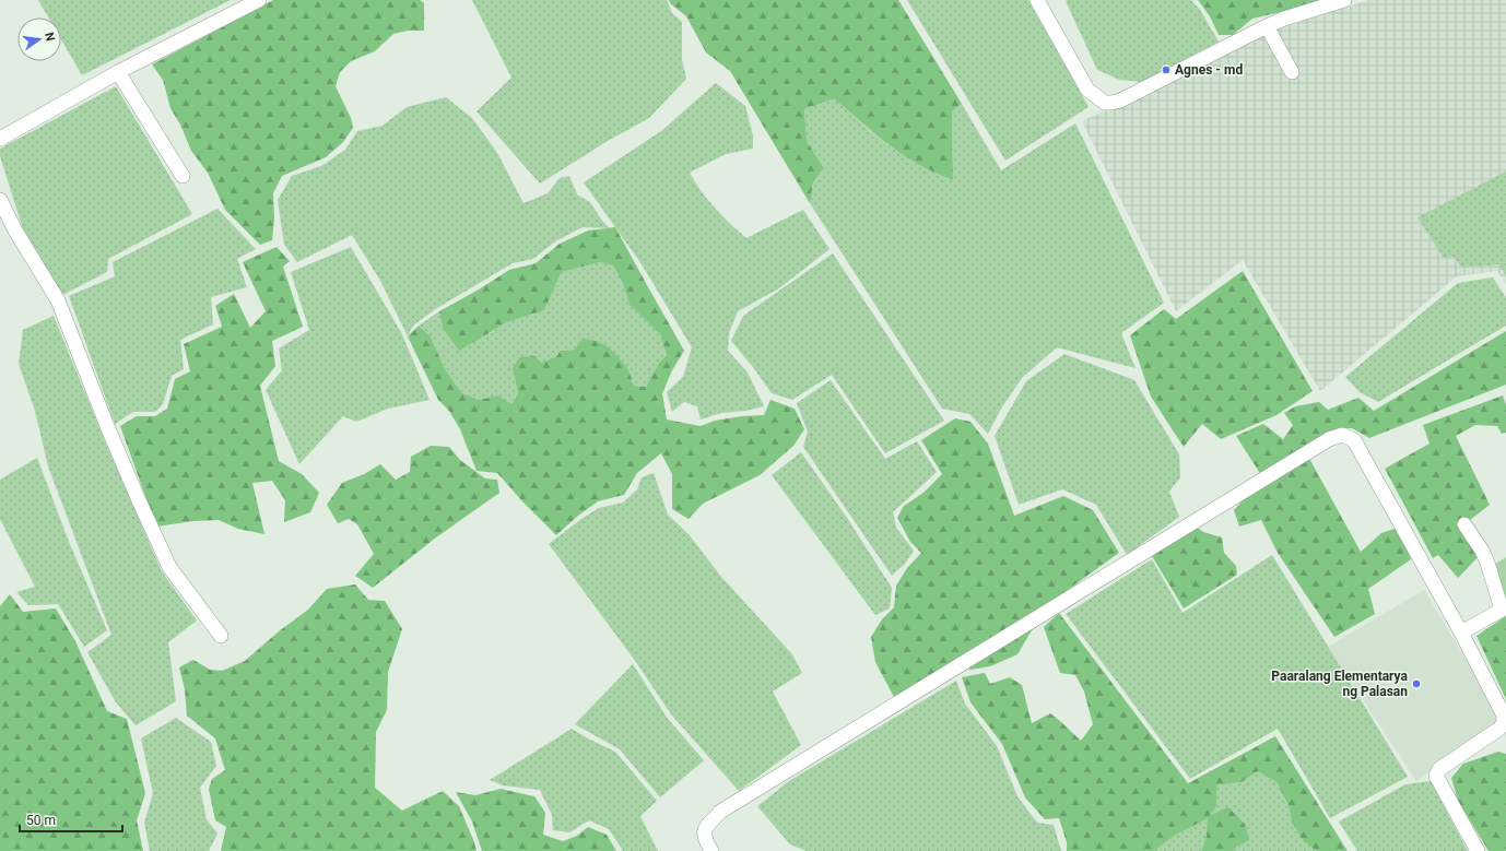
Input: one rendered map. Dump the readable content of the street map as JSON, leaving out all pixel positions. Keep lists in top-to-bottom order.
{
  "places": ["Agnes - md", "Paaralang Elementarya ng Palasan"],
  "scale_bar": "50 m",
  "north": "right"
}
